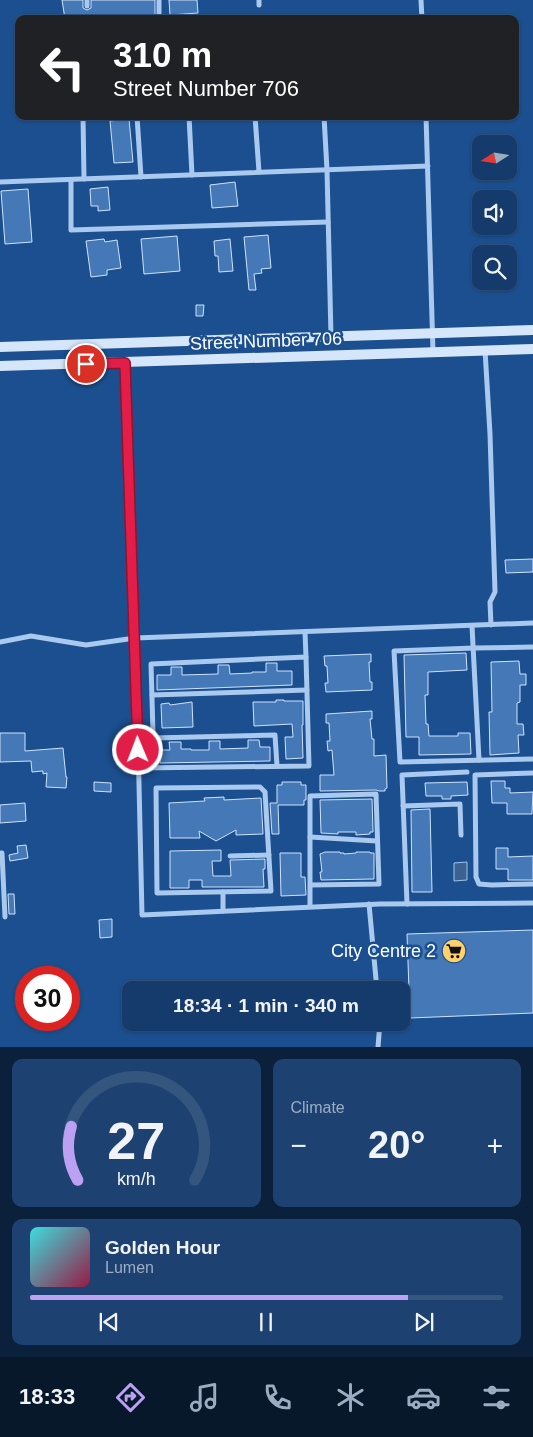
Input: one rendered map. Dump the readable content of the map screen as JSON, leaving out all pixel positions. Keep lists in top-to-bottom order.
{
  "streets": {
    "street": ["Street Number 706"]
  },
  "places": {
    "supermarket": ["City Centre 2"]
  },
  "north": "left",
  "page": {
    "turn": ["310 m", "Street Number 706"],
    "limit": "30",
    "trip": "18:34 · 1 min · 340 m",
    "tile": "Climate",
    "heat": ["−", "20°", "+"],
    "song": ["Golden Hour", "Lumen"],
    "tabs": "18:33",
    "gauge": ["27", "km/h"]
  }
}
